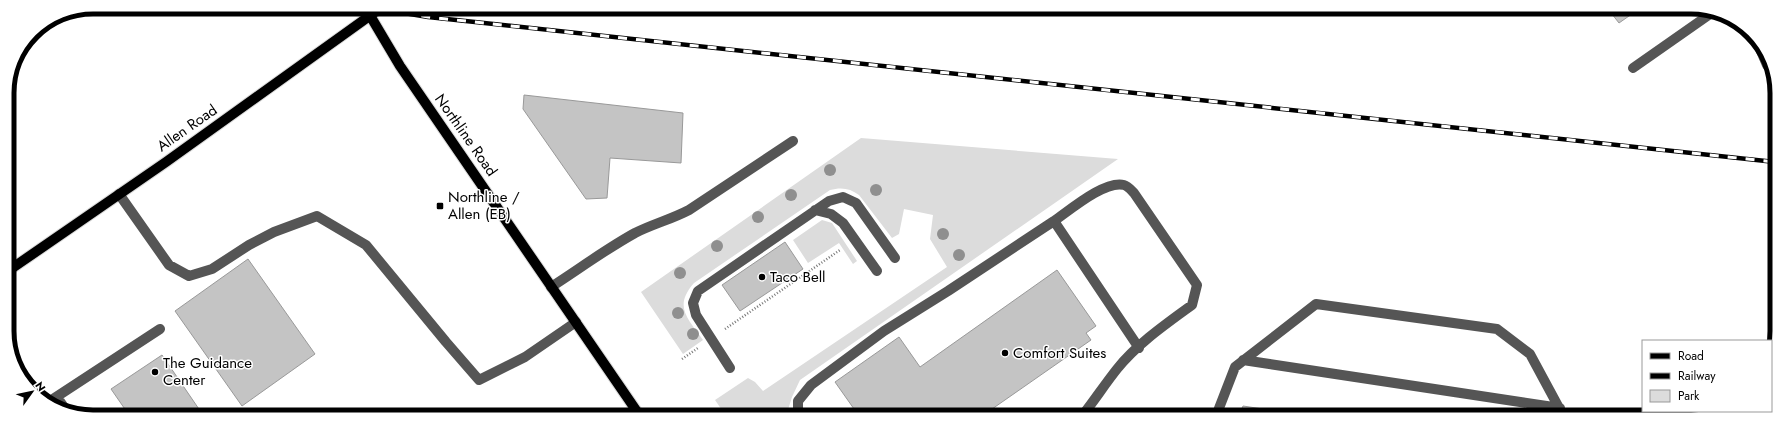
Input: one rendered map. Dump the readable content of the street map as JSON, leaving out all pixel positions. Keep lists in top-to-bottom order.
{
  "streets": {
    "main road": ["Allen Road", "Northline Road"]
  },
  "places": {
    "transit": ["Northline / Allen (EB)"],
    "other": ["Taco Bell", "Comfort Suites", "The Guidance Center"]
  },
  "legend": ["Road", "Railway", "Park"],
  "north": "top right"
}
